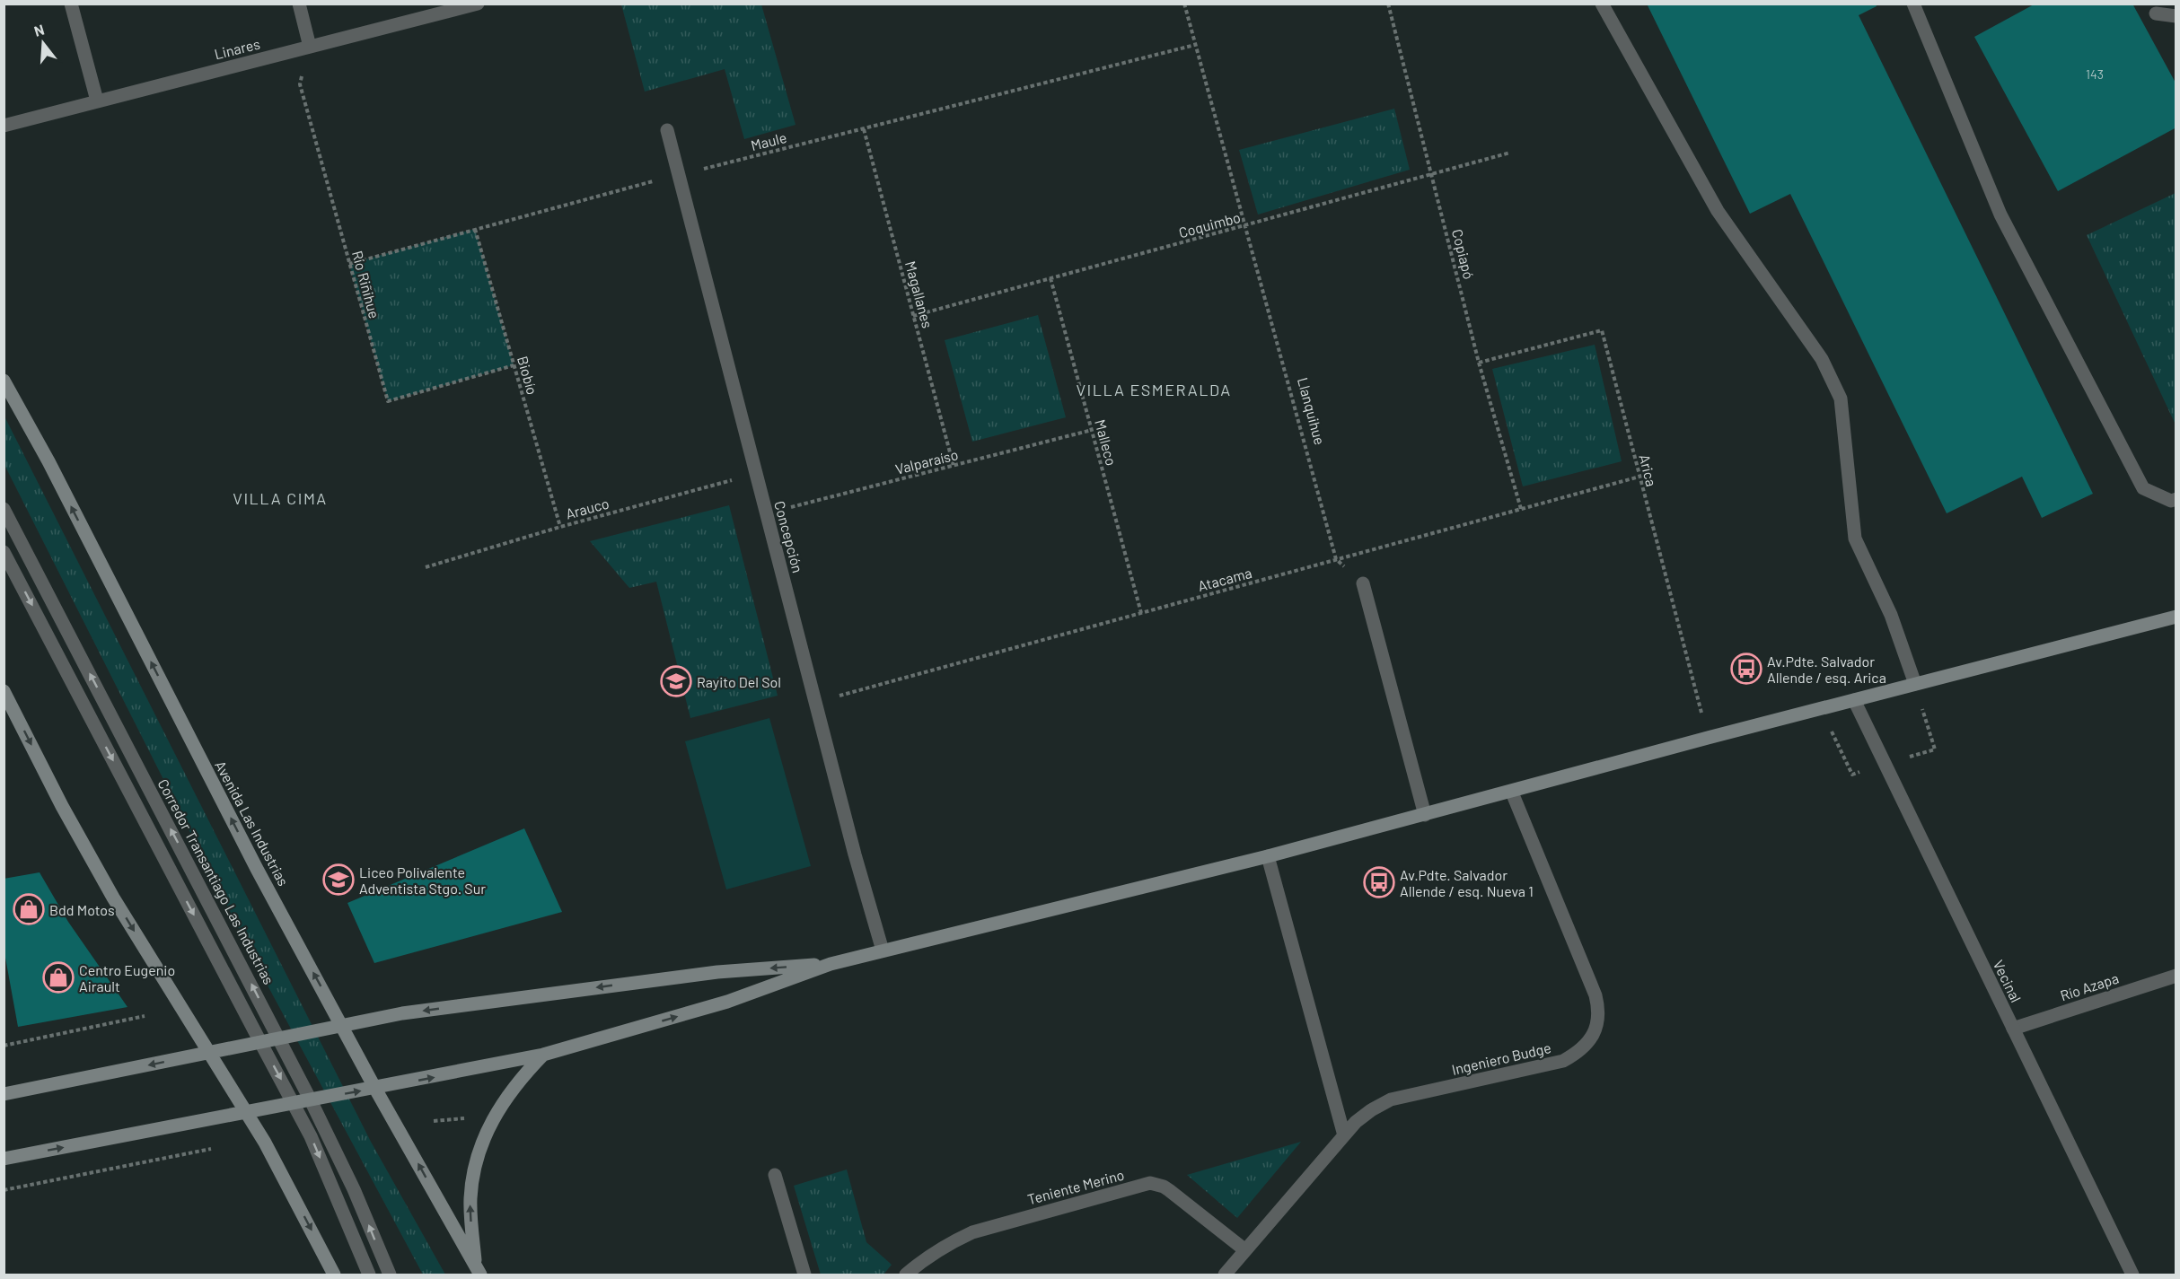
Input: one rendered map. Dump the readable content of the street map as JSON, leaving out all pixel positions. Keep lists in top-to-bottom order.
{
  "streets": {
    "main road": ["Avenida Las Industrias"],
    "street": [
      "Linares",
      "Concepción",
      "Corredor Transantiago Las Industrias",
      "Vecinal",
      "Río Azapa",
      "Ingeniero Budge",
      "Teniente Merino"
    ],
    "path": [
      "Maule",
      "Coquimbo",
      "Copiapó",
      "Río Riñihue",
      "Magallanes",
      "Biobío",
      "Llanquihue",
      "Malleco",
      "Valparaíso",
      "Arica",
      "Arauco",
      "Atacama"
    ]
  },
  "crossings": [
    ["Linares", "Río Riñihue"],
    ["Maule", "Río Riñihue"],
    ["Maule", "Magallanes"],
    ["Maule", "Biobío"],
    ["Maule", "Llanquihue"],
    ["Maule", "Concepción"],
    ["Coquimbo", "Copiapó"],
    ["Coquimbo", "Magallanes"],
    ["Coquimbo", "Llanquihue"],
    ["Coquimbo", "Malleco"],
    ["Copiapó", "Arica"],
    ["Copiapó", "Atacama"],
    ["Río Riñihue", "Biobío"],
    ["Magallanes", "Valparaíso"],
    ["Biobío", "Arauco"],
    ["Llanquihue", "Atacama"],
    ["Malleco", "Valparaíso"],
    ["Malleco", "Atacama"],
    ["Valparaíso", "Concepción"],
    ["Arica", "Atacama"],
    ["Arauco", "Concepción"],
    ["Concepción", "Atacama"],
    ["Vecinal", "Río Azapa"],
    ["Ingeniero Budge", "Teniente Merino"]
  ],
  "one_way": ["Avenida Las Industrias"],
  "districts": ["VILLA ESMERALDA", "VILLA CIMA"],
  "places": {
    "bus stop": ["Av.Pdte. Salvador Allende / esq. Arica", "Av.Pdte. Salvador Allende / esq. Nueva 1"],
    "school or university": ["Rayito Del Sol", "Liceo Polivalente Adventista Stgo. Sur"],
    "shop": ["Bdd Motos", "Centro Eugenio Airault"]
  },
  "house_numbers": ["143"],
  "north": "top"
}
